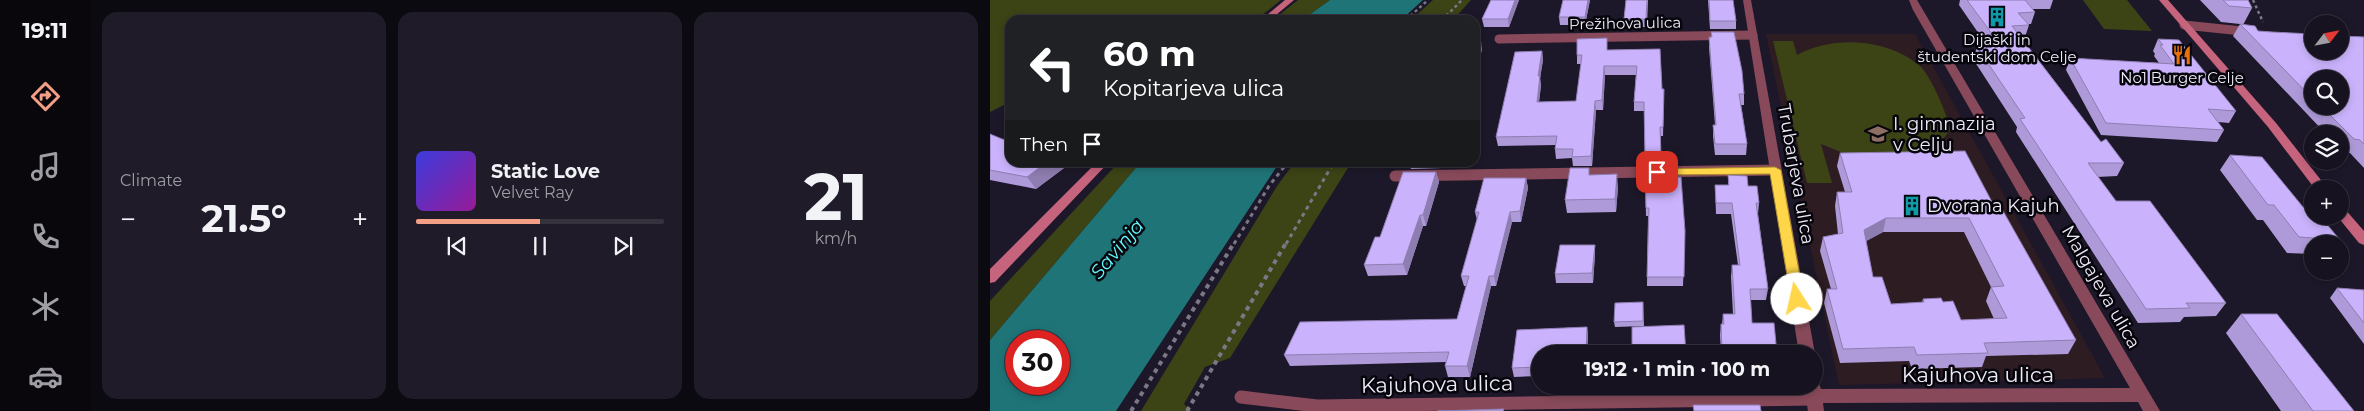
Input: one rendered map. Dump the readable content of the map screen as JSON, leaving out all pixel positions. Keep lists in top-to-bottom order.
{
  "streets": {
    "street": ["Trubarjeva ulica", "Malgajeva ulica", "Kajuhova ulica"],
    "lane": ["Prežihova ulica"]
  },
  "crossings": [
    ["Prežihova ulica", "Trubarjeva ulica"],
    ["Malgajeva ulica", "Kajuhova ulica"]
  ],
  "water": ["Savinja"],
  "places": {
    "building": ["Dijaški in študentski dom Celje", "Dvorana Kajuh"],
    "restaurant": ["No1 Burger Celje"],
    "school or university": ["I. gimnazija v Celju"]
  },
  "north": "top right",
  "page": {
    "tabs": "19:11",
    "tile": [
      "Climate",
      ["21", "km/h"]
    ],
    "map_buttons": ["+", "−"],
    "turn": ["60 m", "Kopitarjeva ulica"],
    "then": "Then",
    "song": ["Static Love", "Velvet Ray"],
    "heat": ["−", "21.5°", "+"],
    "limit": "30",
    "trip": "19:12 · 1 min · 100 m"
  }
}
